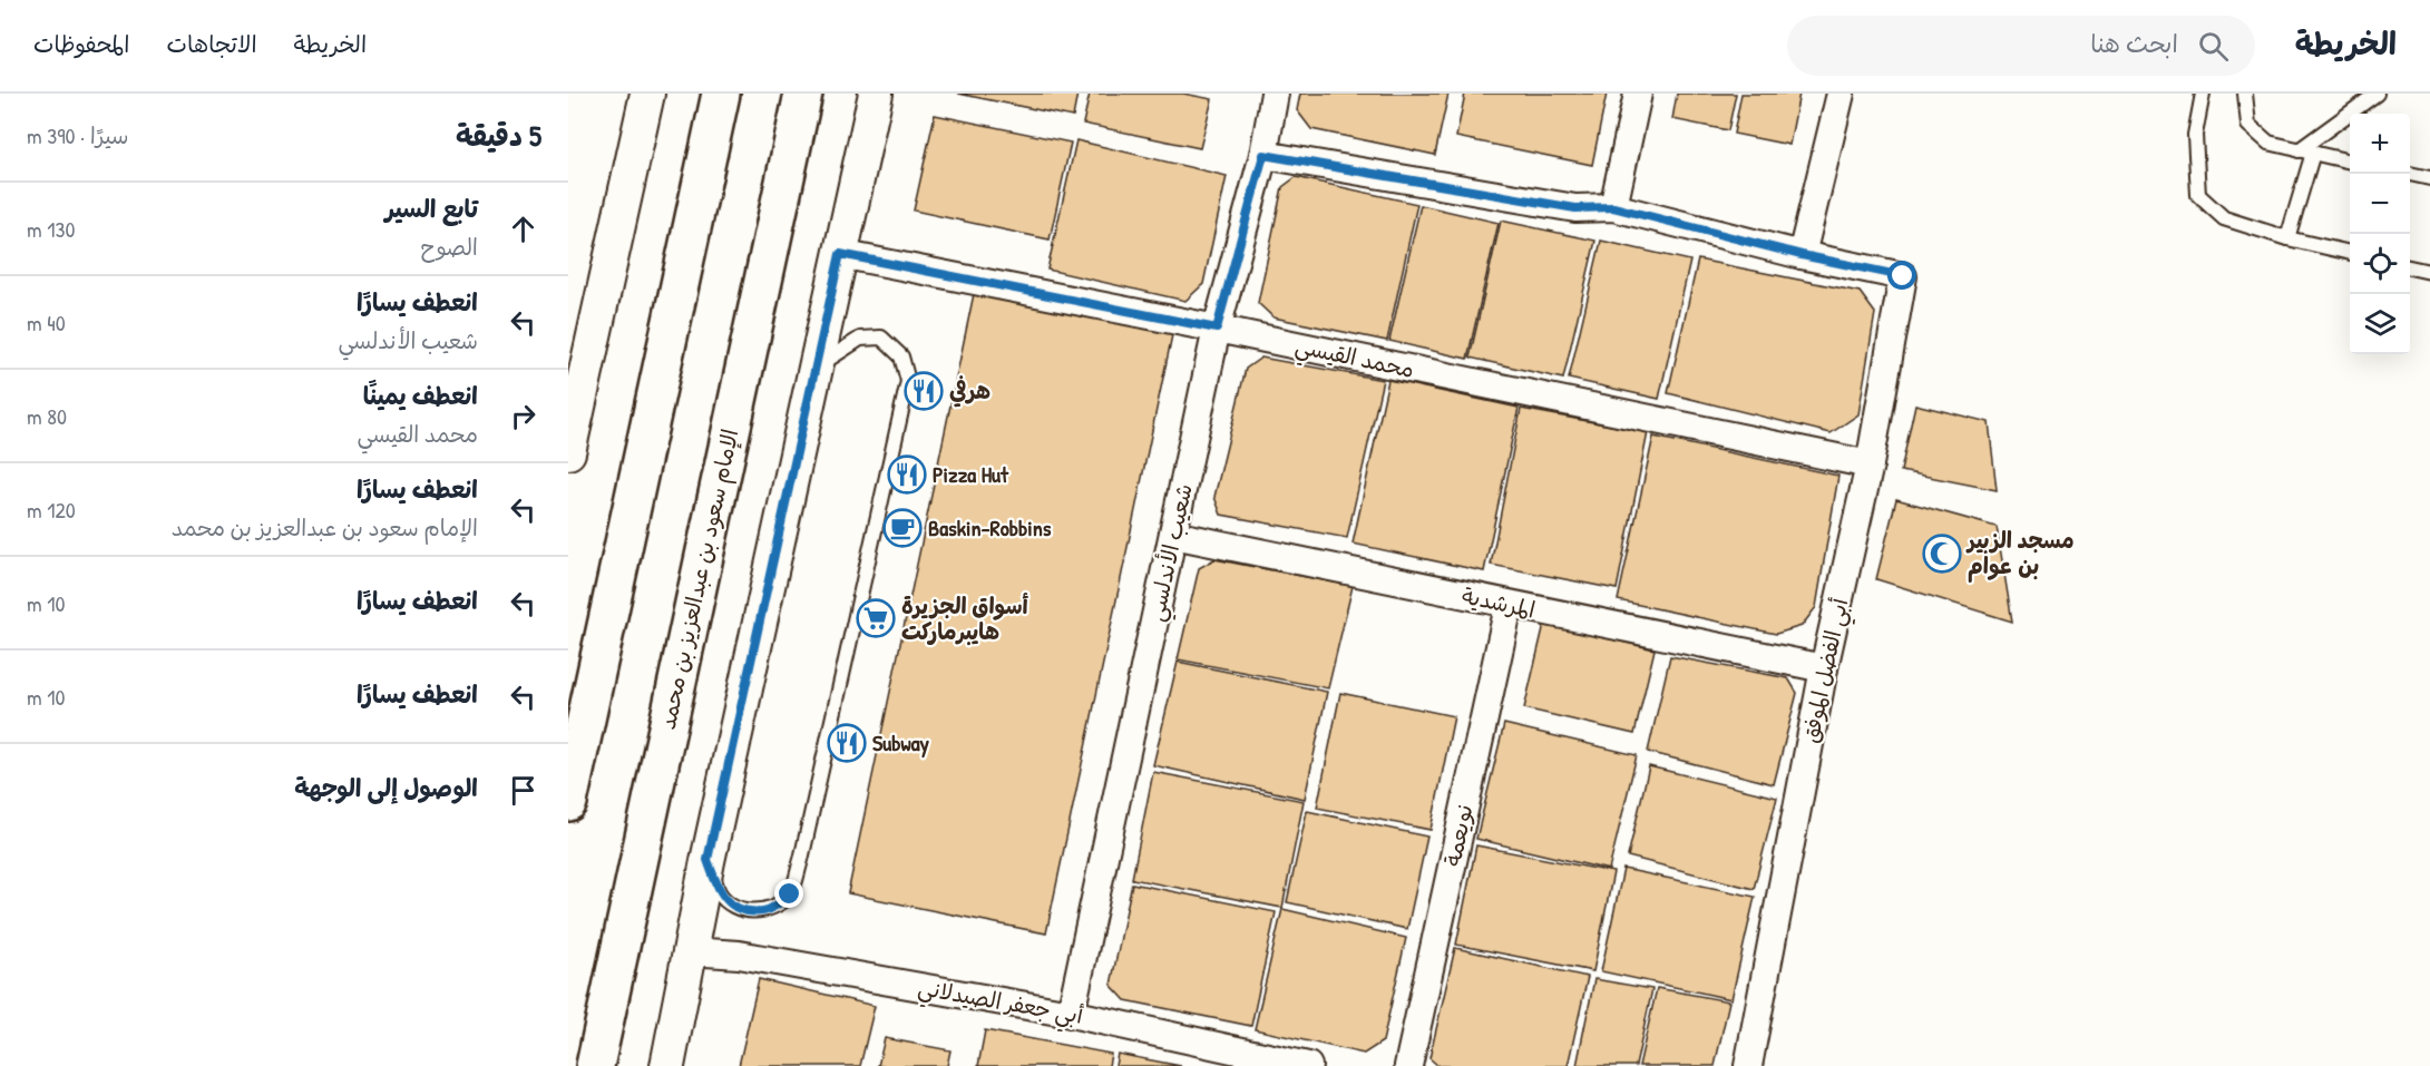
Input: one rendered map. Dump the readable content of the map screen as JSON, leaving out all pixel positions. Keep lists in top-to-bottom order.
{
  "streets": {
    "main road": ["الإمام سعود بن عبدالعزيز بن محمد"],
    "street": [
      "محمد القيسي",
      "شعيب الأندلسي",
      "المرشدية",
      "أبي الفضل الموفق",
      "نويعمة",
      "أبي جعفر الصيدلاني"
    ]
  },
  "crossings": [
    ["محمد القيسي", "شعيب الأندلسي"],
    ["محمد القيسي", "أبي الفضل الموفق"],
    ["شعيب الأندلسي", "المرشدية"],
    ["شعيب الأندلسي", "أبي جعفر الصيدلاني"],
    ["المرشدية", "أبي الفضل الموفق"],
    ["المرشدية", "نويعمة"]
  ],
  "places": {
    "restaurant": ["هرفي", "Pizza Hut", "Subway"],
    "cafe": ["Baskin-Robbins"],
    "mosque": ["مسجد الزبير بن عوام"],
    "supermarket": ["أسواق الجزيرة هايبرماركت"]
  },
  "page": {
    "header": "الخريطة",
    "search": "ابحث هنا",
    "nav": ["الخريطة", "الاتجاهات", "المحفوظات"],
    "heading": ["5 دقيقة", "سيرًا · 390 m"],
    "map_buttons": ["+", "−"],
    "list": [
      ["تابع السير", "الصوح", "130 m"],
      ["انعطف يسارًا", "شعيب الأندلسي", "40 m"],
      ["انعطف يمينًا", "محمد القيسي", "80 m"],
      ["انعطف يسارًا", "الإمام سعود بن عبدالعزيز بن محمد", "120 m"],
      ["انعطف يسارًا", "10 m"],
      ["انعطف يسارًا", "10 m"],
      "الوصول إلى الوجهة"
    ]
  }
}
